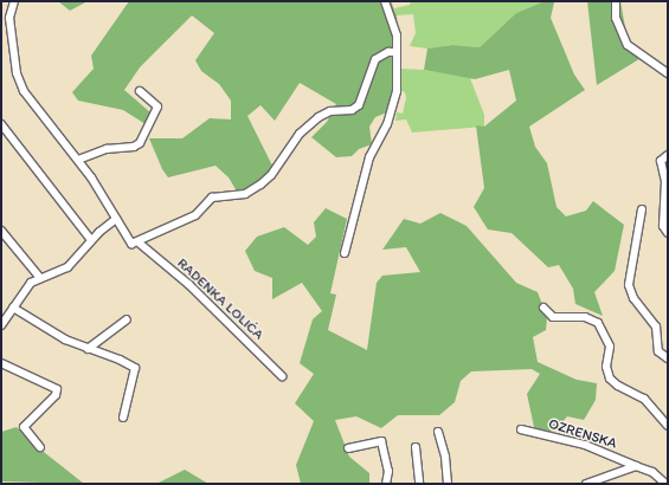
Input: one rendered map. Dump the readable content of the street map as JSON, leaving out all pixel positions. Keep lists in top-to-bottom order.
{
  "streets": {
    "street": ["RADENKA LOLIĆA", "OZRENSKA"]
  }
}
